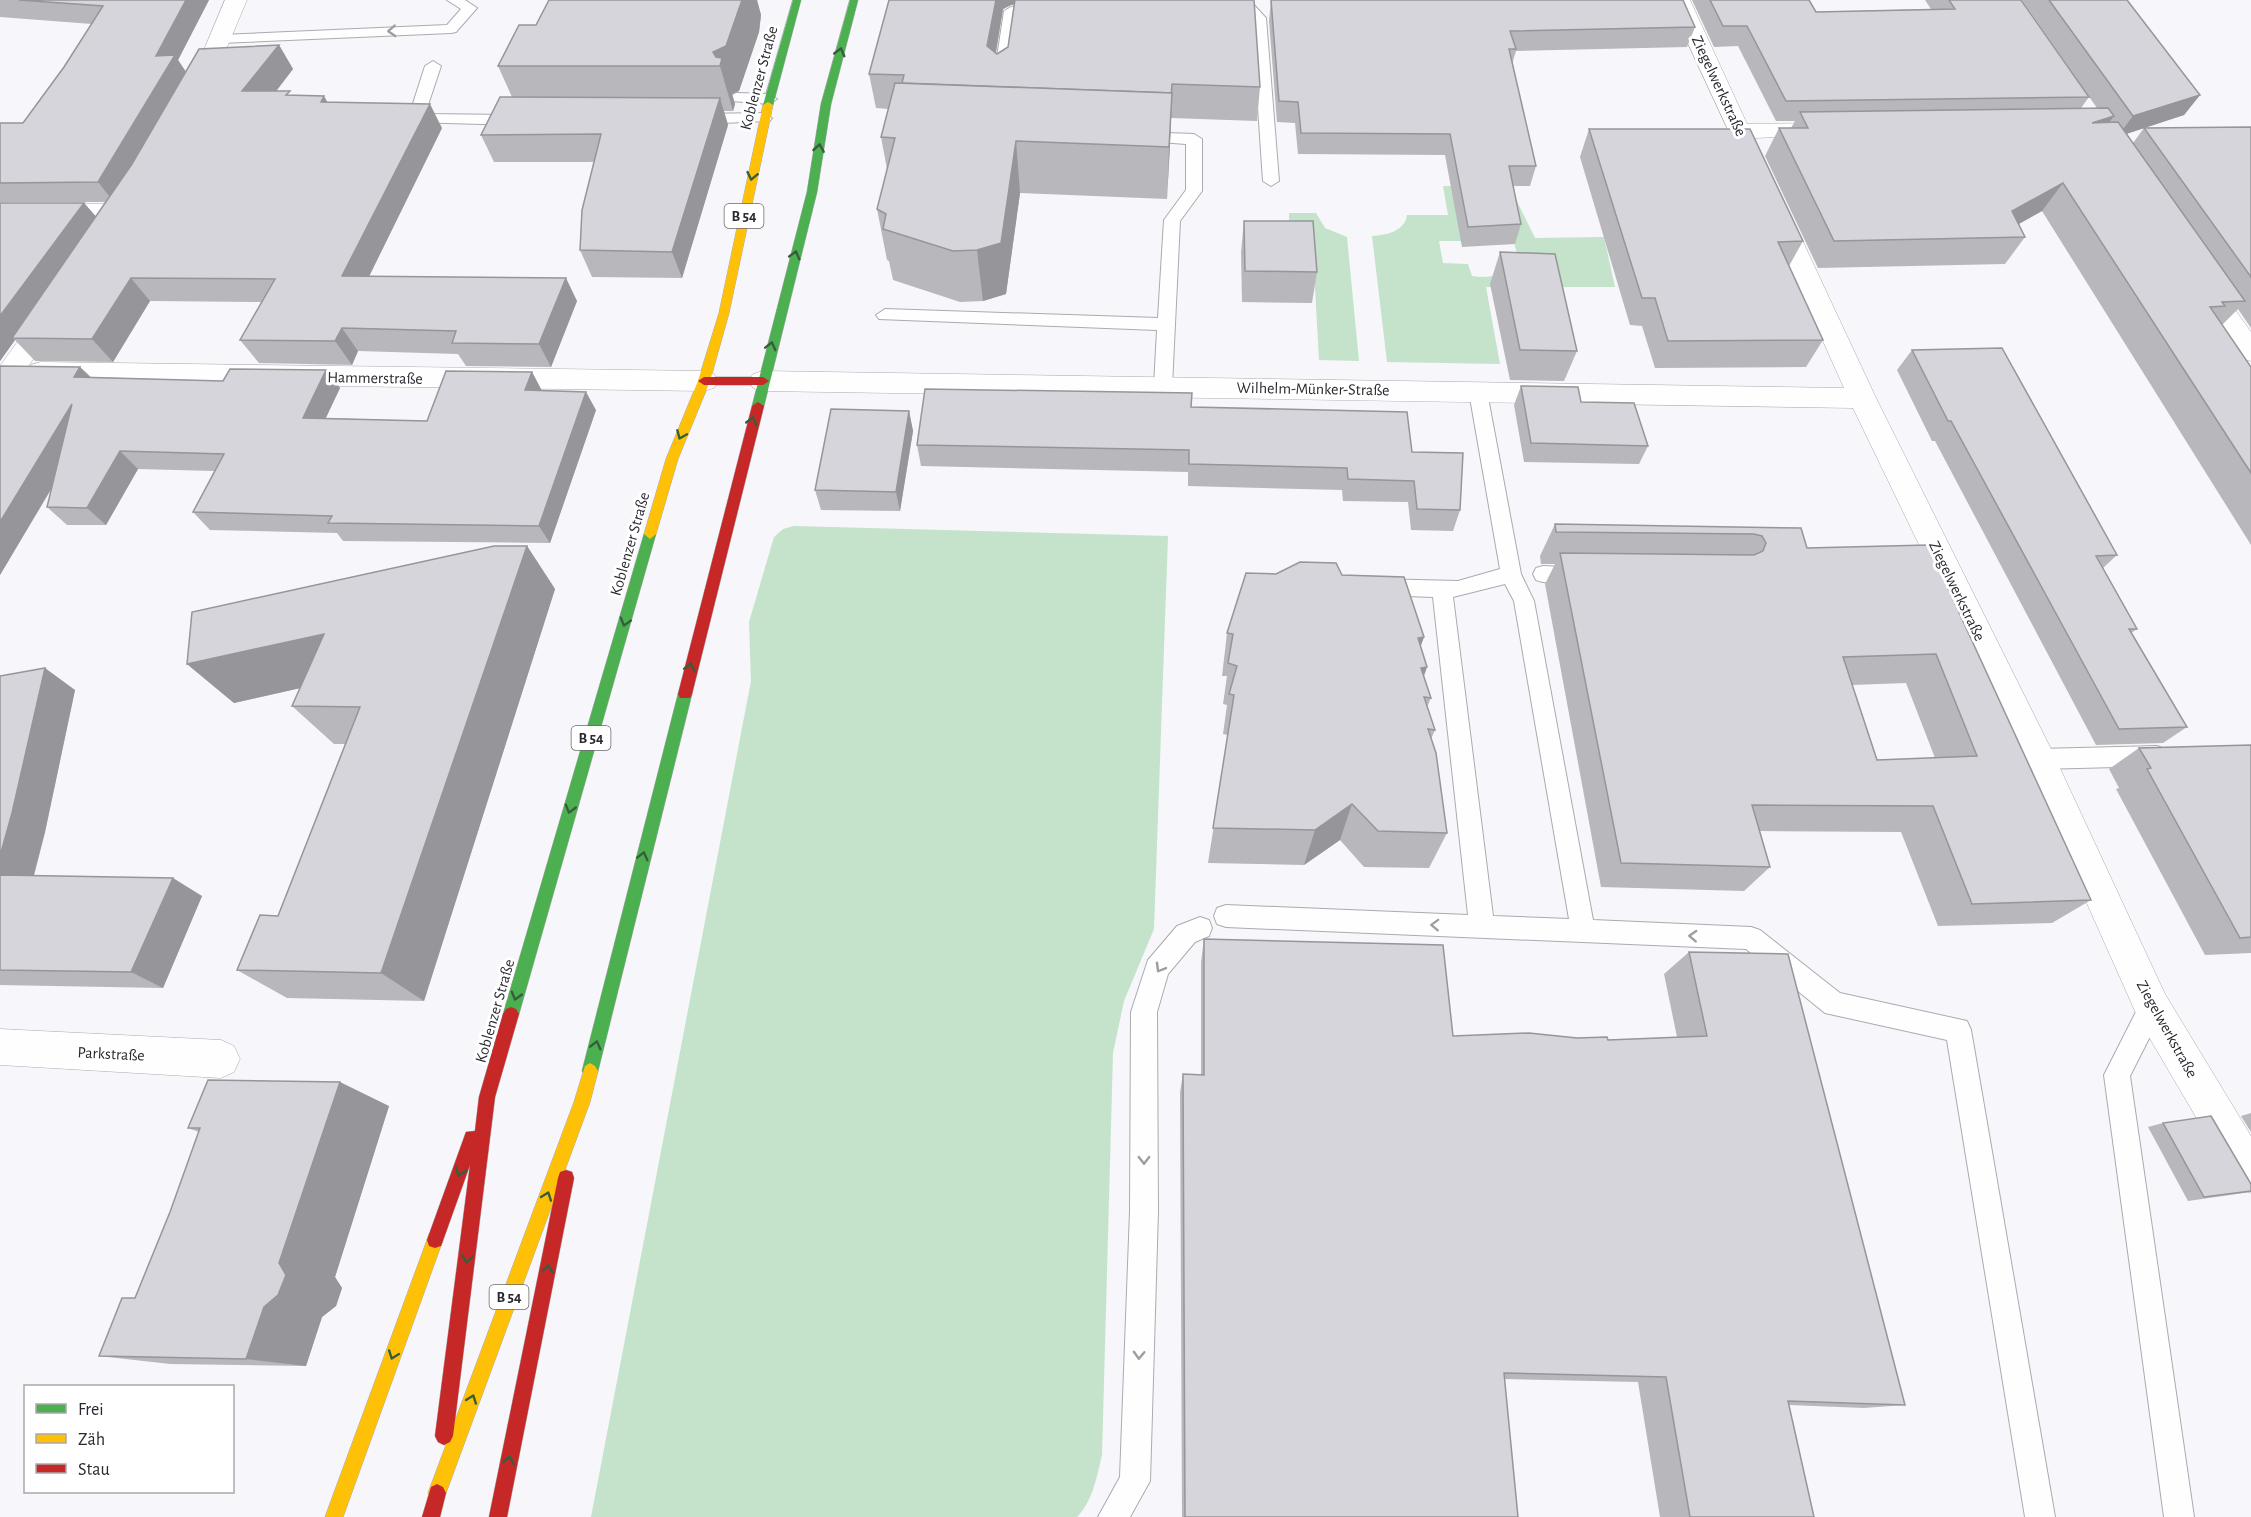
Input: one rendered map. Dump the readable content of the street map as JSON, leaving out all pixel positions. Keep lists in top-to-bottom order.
{
  "streets": {
    "main road": ["Koblenzer Straße", "B 54"],
    "street": [
      "Ziegelwerkstraße",
      "Hammerstraße",
      "Wilhelm-Münker-Straße",
      "Parkstraße"
    ]
  },
  "crossings": [
    ["Koblenzer Straße", "B 54"],
    ["Koblenzer Straße", "Hammerstraße"],
    ["Ziegelwerkstraße", "Wilhelm-Münker-Straße"],
    ["B 54", "Wilhelm-Münker-Straße"]
  ],
  "legend": ["Frei", "Zäh", "Stau"]
}
